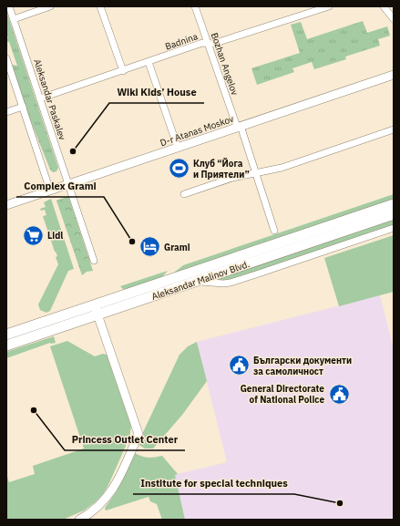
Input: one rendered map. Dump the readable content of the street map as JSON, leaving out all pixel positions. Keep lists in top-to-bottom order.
{
  "streets": {
    "main road": ["Aleksandar Malinov Blvd."],
    "street": [
      "Badnina",
      "Bozhan Angelov",
      "Aleksandar Paskalev",
      "D-r Atanas Moskov"
    ]
  },
  "crossings": [
    ["Badnina", "Bozhan Angelov"],
    ["Badnina", "Aleksandar Paskalev"],
    ["Bozhan Angelov", "D-r Atanas Moskov"],
    ["Aleksandar Paskalev", "D-r Atanas Moskov"]
  ],
  "places": {
    "other": [
      "Wiki Kids’ House",
      "Complex Grami",
      "Princess Outlet Center",
      "Institute for special techniques"
    ],
    "sports": ["Клуб “Йога и Приятели”"],
    "supermarket": ["Lidl"],
    "hotel": ["Grami"],
    "public building": ["Български документи за самоличност", "General Directorate of National Police"]
  }
}
